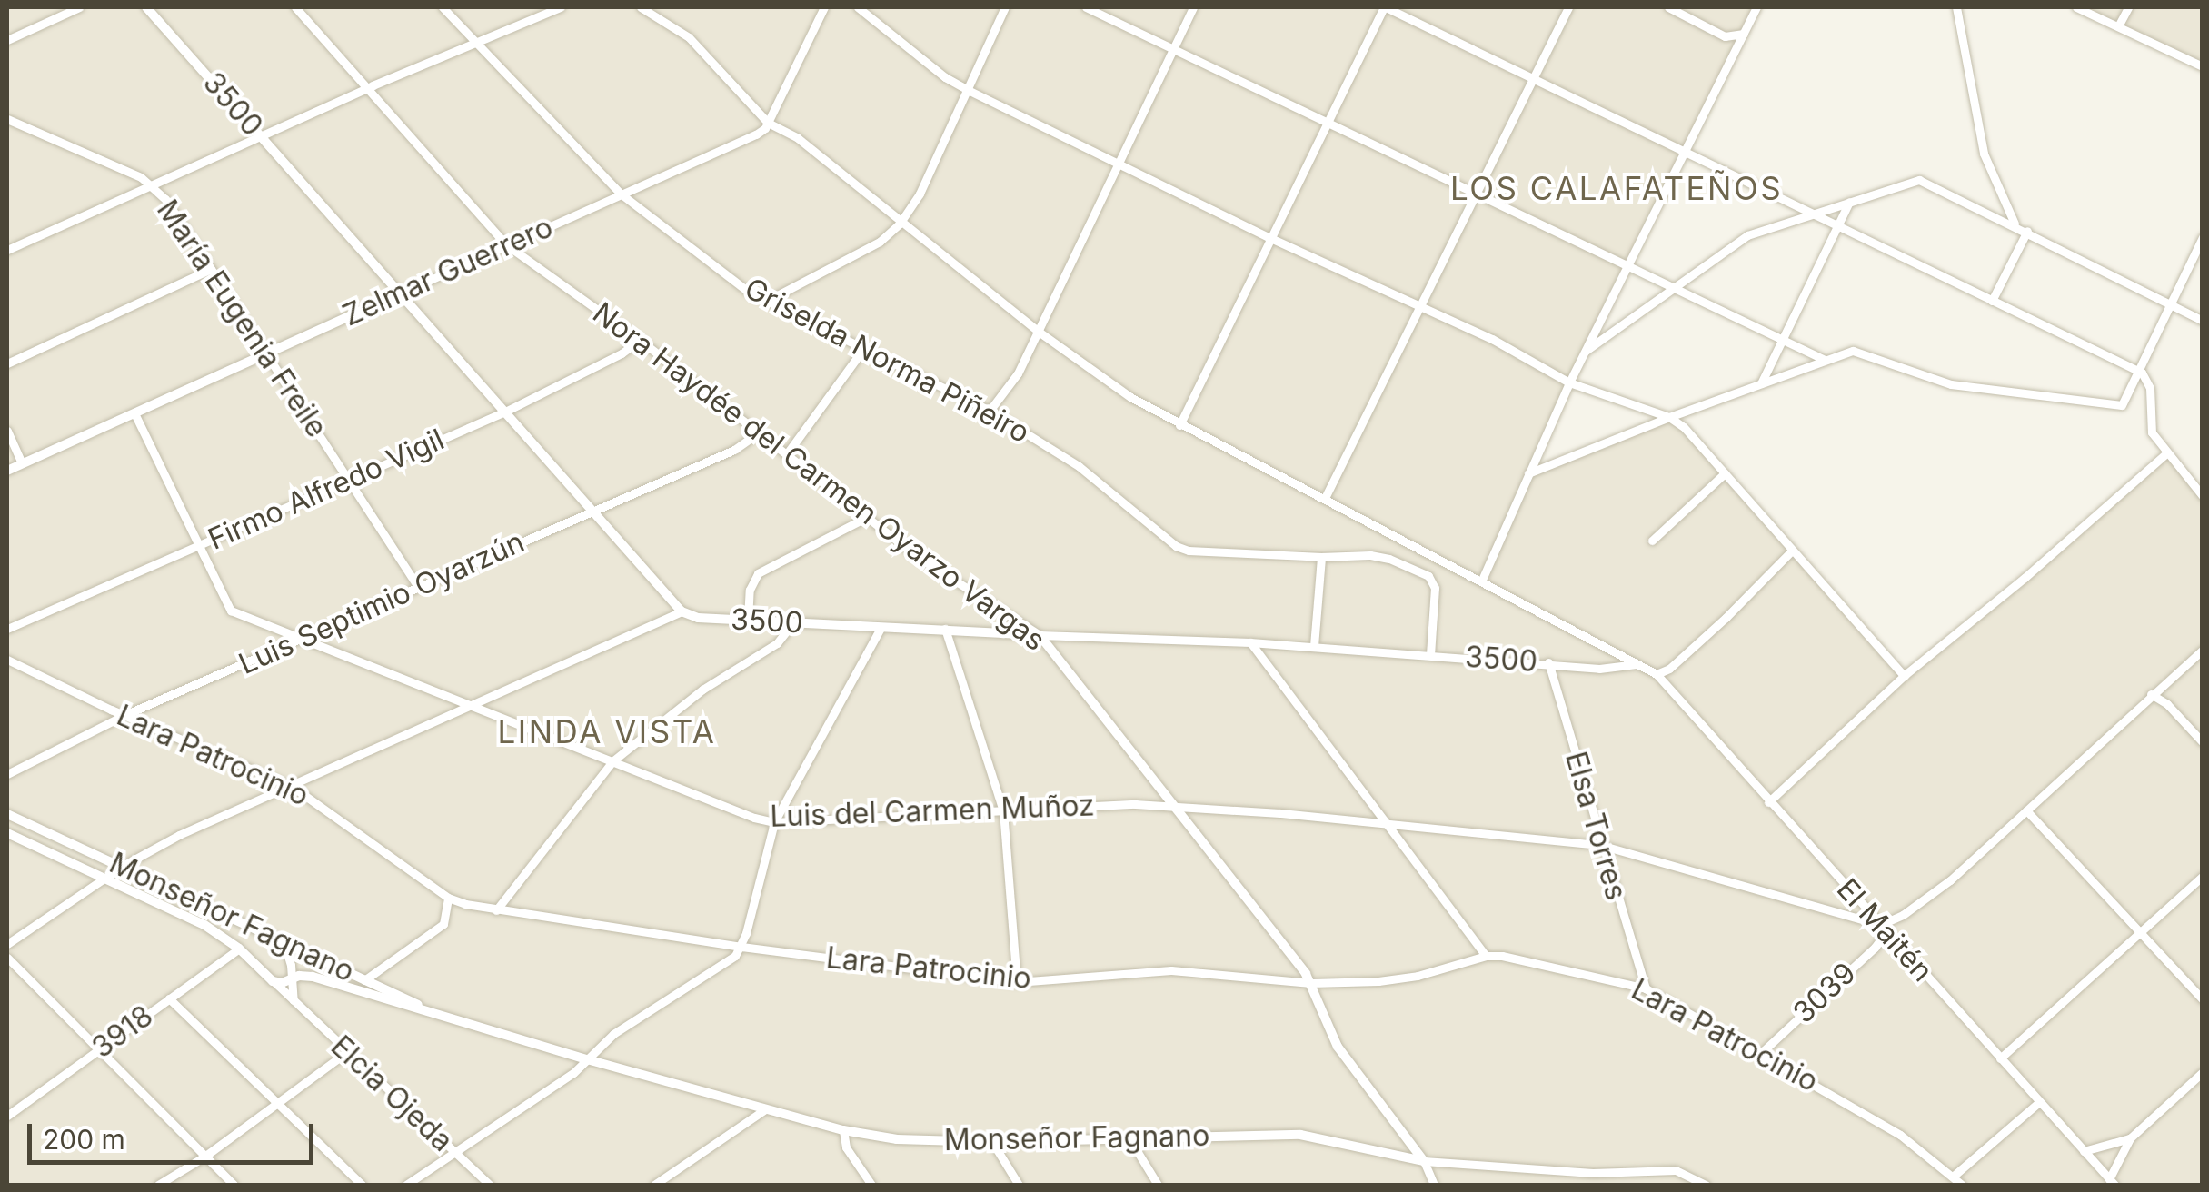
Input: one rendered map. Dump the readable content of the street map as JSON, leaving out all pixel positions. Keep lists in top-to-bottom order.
{
  "streets": {
    "street": [
      "3500",
      "Zelmar Guerrero",
      "María Eugenia Freile",
      "Griselda Norma Piñeiro",
      "Nora Haydée del Carmen Oyarzo Vargas",
      "Firmo Alfredo Vigil",
      "Luis Septimio Oyarzún",
      "Lara Patrocinio",
      "Luis del Carmen Muñoz",
      "Elsa Torres",
      "Monseñor Fagnano",
      "El Maitén",
      "3039",
      "3918",
      "Elcia Ojeda"
    ]
  },
  "crossings": [
    ["3500", "Zelmar Guerrero"],
    ["3500", "Griselda Norma Piñeiro"],
    ["3500", "Nora Haydée del Carmen Oyarzo Vargas"],
    ["3500", "Firmo Alfredo Vigil"],
    ["3500", "Luis Septimio Oyarzún"],
    ["3500", "Elsa Torres"],
    ["Zelmar Guerrero", "María Eugenia Freile"],
    ["Zelmar Guerrero", "Griselda Norma Piñeiro"],
    ["Zelmar Guerrero", "Nora Haydée del Carmen Oyarzo Vargas"],
    ["Zelmar Guerrero", "Luis del Carmen Muñoz"],
    ["María Eugenia Freile", "Firmo Alfredo Vigil"],
    ["María Eugenia Freile", "Luis Septimio Oyarzún"],
    ["Nora Haydée del Carmen Oyarzo Vargas", "Firmo Alfredo Vigil"],
    ["Nora Haydée del Carmen Oyarzo Vargas", "Luis Septimio Oyarzún"],
    ["Nora Haydée del Carmen Oyarzo Vargas", "Lara Patrocinio"],
    ["Nora Haydée del Carmen Oyarzo Vargas", "Luis del Carmen Muñoz"],
    ["Nora Haydée del Carmen Oyarzo Vargas", "Monseñor Fagnano"],
    ["Firmo Alfredo Vigil", "Luis del Carmen Muñoz"],
    ["Luis Septimio Oyarzún", "Lara Patrocinio"],
    ["Luis Septimio Oyarzún", "Luis del Carmen Muñoz"],
    ["Lara Patrocinio", "Elsa Torres"],
    ["Lara Patrocinio", "3039"],
    ["Luis del Carmen Muñoz", "Elsa Torres"],
    ["Luis del Carmen Muñoz", "El Maitén"],
    ["Luis del Carmen Muñoz", "3039"],
    ["Monseñor Fagnano", "3918"],
    ["Monseñor Fagnano", "Elcia Ojeda"],
    ["El Maitén", "3039"]
  ],
  "districts": ["LOS CALAFATEÑOS", "LINDA VISTA"],
  "scale_bar": "200 m"
}
